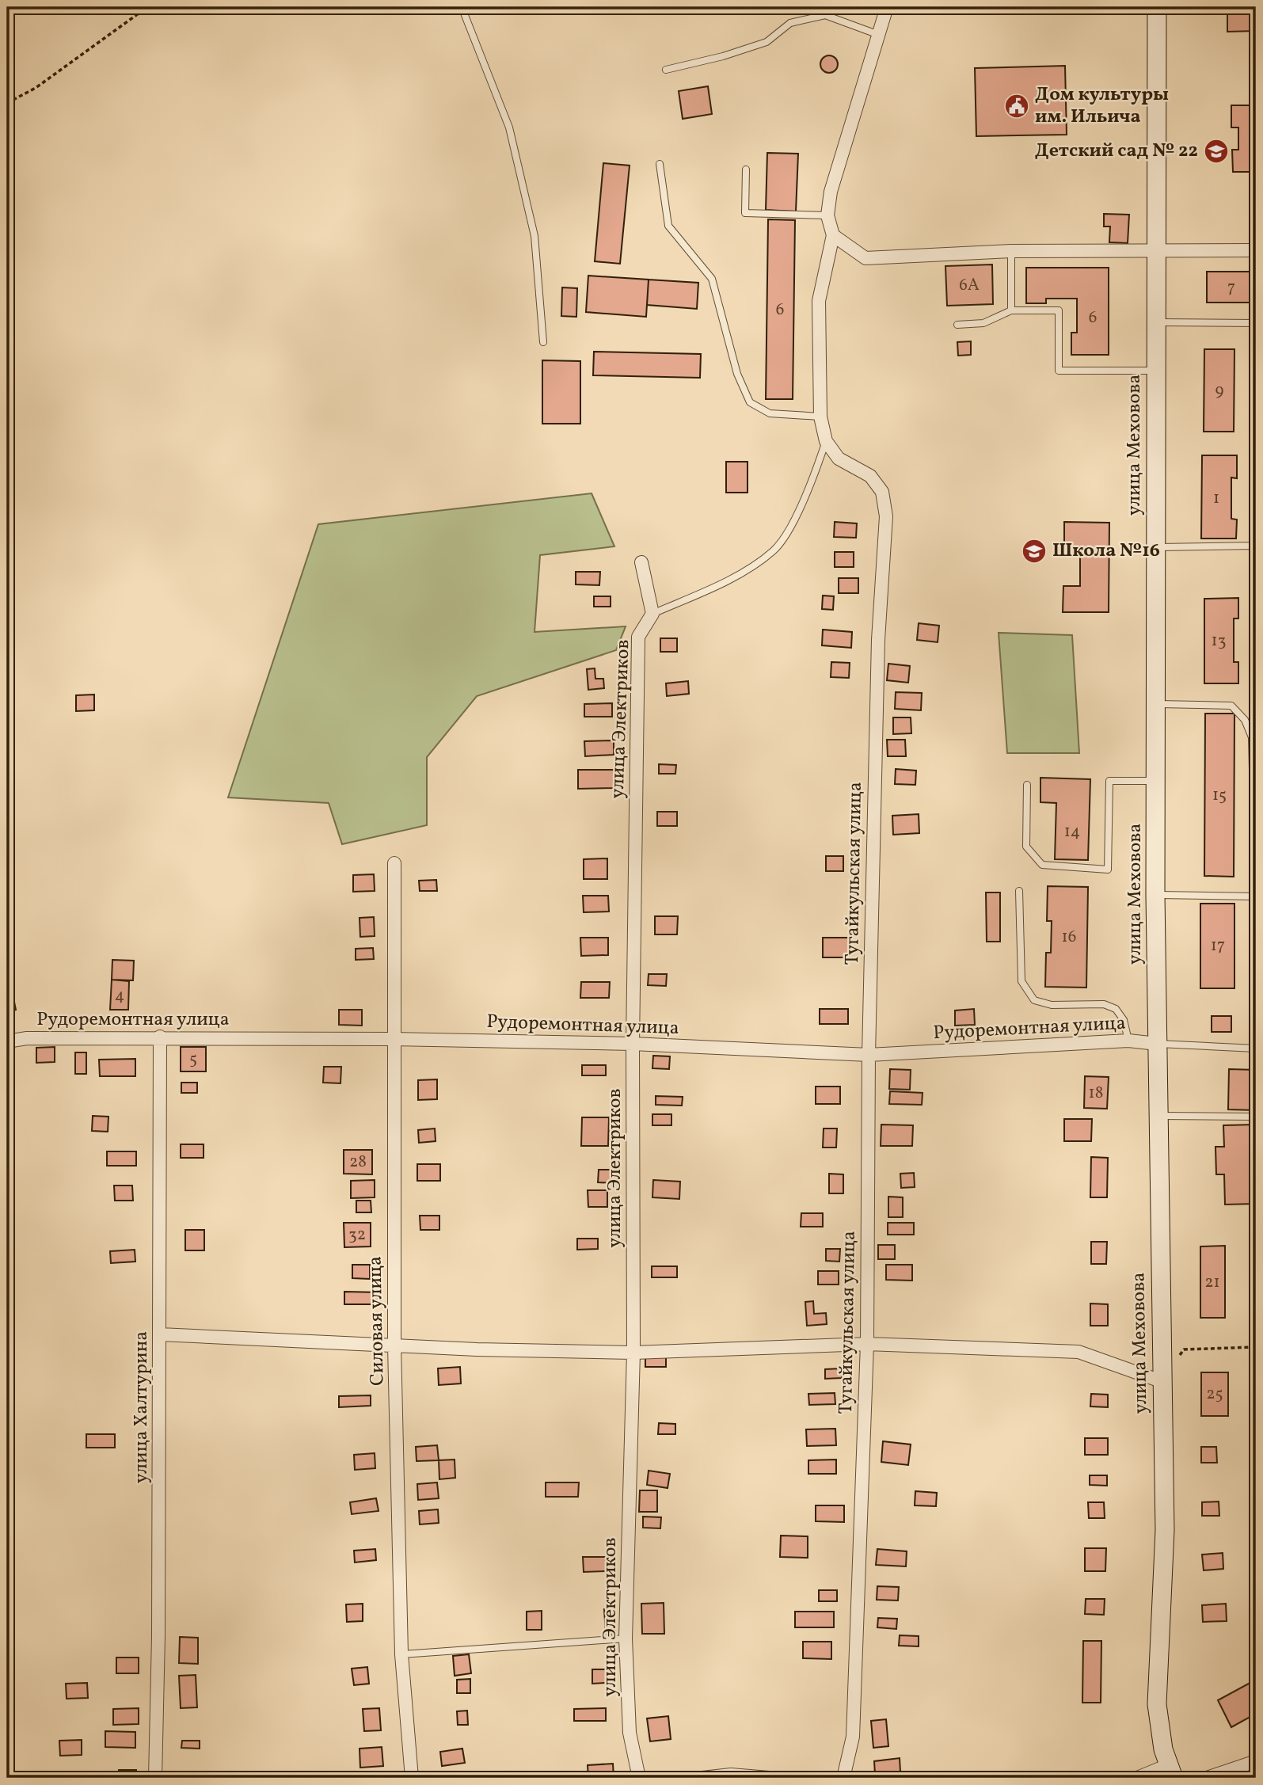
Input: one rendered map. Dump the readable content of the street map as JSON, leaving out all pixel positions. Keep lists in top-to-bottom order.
{
  "streets": {
    "street": [
      "улица Меховова",
      "улица Электриков",
      "Тугайкульская улица",
      "Рудоремонтная улица",
      "Силовая улица",
      "улица Халтурина"
    ]
  },
  "crossings": [
    ["улица Меховова", "Рудоремонтная улица"],
    ["улица Электриков", "Рудоремонтная улица"],
    ["Тугайкульская улица", "Рудоремонтная улица"],
    ["Рудоремонтная улица", "Силовая улица"],
    ["Рудоремонтная улица", "улица Халтурина"]
  ],
  "places": {
    "public building": ["Дом культуры им. Ильича"],
    "school or university": ["Детский сад № 22", "Школа №16"]
  },
  "house_numbers": [
    "6А",
    "7",
    "6",
    "6",
    "9",
    "1",
    "13",
    "15",
    "14",
    "16",
    "17",
    "4",
    "5",
    "18",
    "28",
    "32",
    "21",
    "25"
  ]
}
